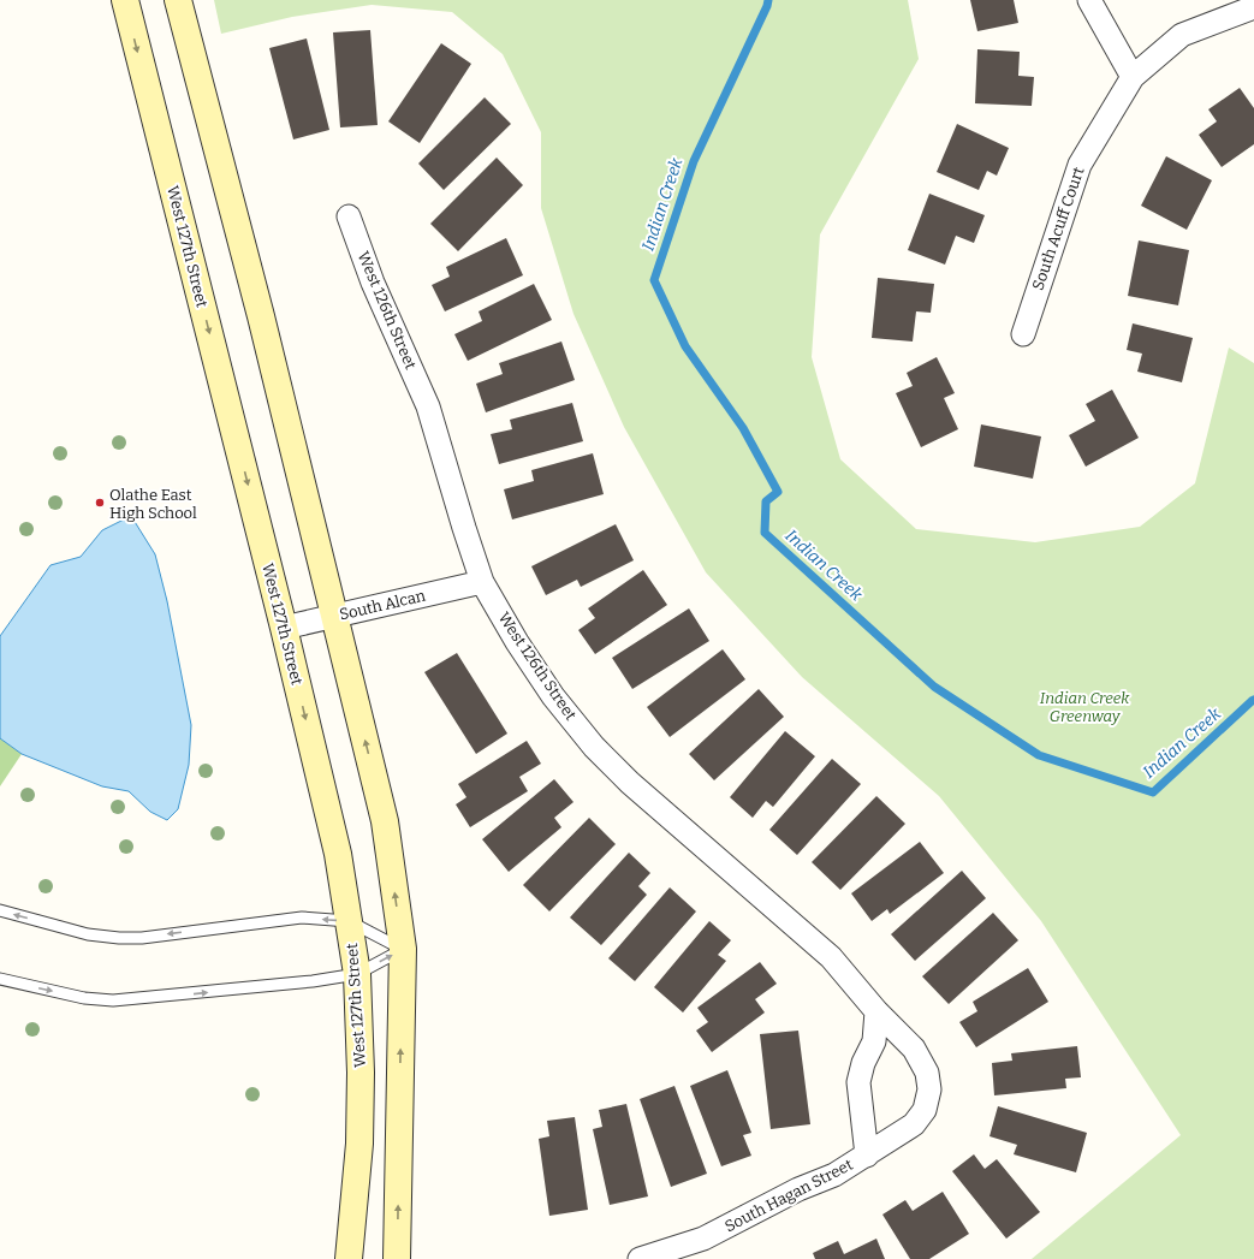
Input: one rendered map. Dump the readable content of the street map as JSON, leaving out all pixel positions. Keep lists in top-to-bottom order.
{
  "streets": {
    "main road": ["West 127th Street"],
    "street": [
      "South Acuff Court",
      "West 126th Street",
      "South Alcan",
      "South Hagan Street"
    ]
  },
  "crossings": [
    ["West 127th Street", "South Alcan"],
    ["West 126th Street", "South Alcan"],
    ["West 126th Street", "South Hagan Street"]
  ],
  "water": ["Indian Creek"],
  "parks": ["Indian Creek Greenway"],
  "places": ["Olathe East High School"]
}
